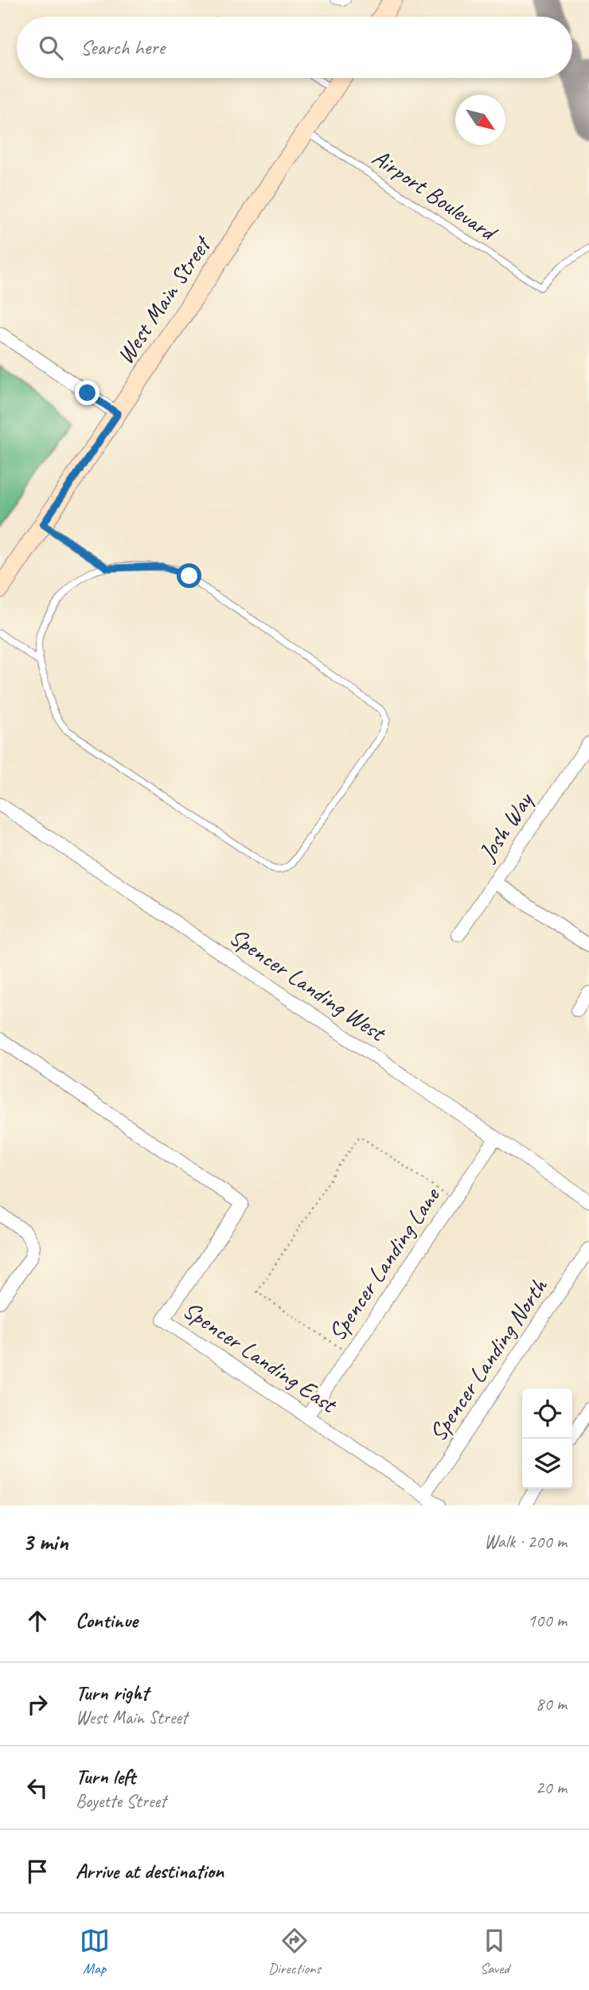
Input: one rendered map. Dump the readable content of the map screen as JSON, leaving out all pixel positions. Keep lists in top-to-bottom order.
{
  "streets": {
    "main road": ["West Main Street"],
    "street": [
      "Josh Way",
      "Spencer Landing West",
      "Spencer Landing Lane",
      "Spencer Landing East",
      "Spencer Landing North"
    ],
    "lane": ["Airport Boulevard"]
  },
  "crossings": [
    ["Airport Boulevard", "West Main Street"],
    ["Spencer Landing West", "Spencer Landing Lane"],
    ["Spencer Landing Lane", "Spencer Landing East"],
    ["Spencer Landing East", "Spencer Landing North"]
  ],
  "north": "bottom right",
  "page": {
    "search": "Search here",
    "heading": ["3 min", "Walk · 200 m"],
    "list": [
      ["Continue", "100 m"],
      ["Turn right", "West Main Street", "80 m"],
      ["Turn left", "Boyette Street", "20 m"],
      "Arrive at destination"
    ],
    "nav": ["Map", "Directions", "Saved"]
  }
}
